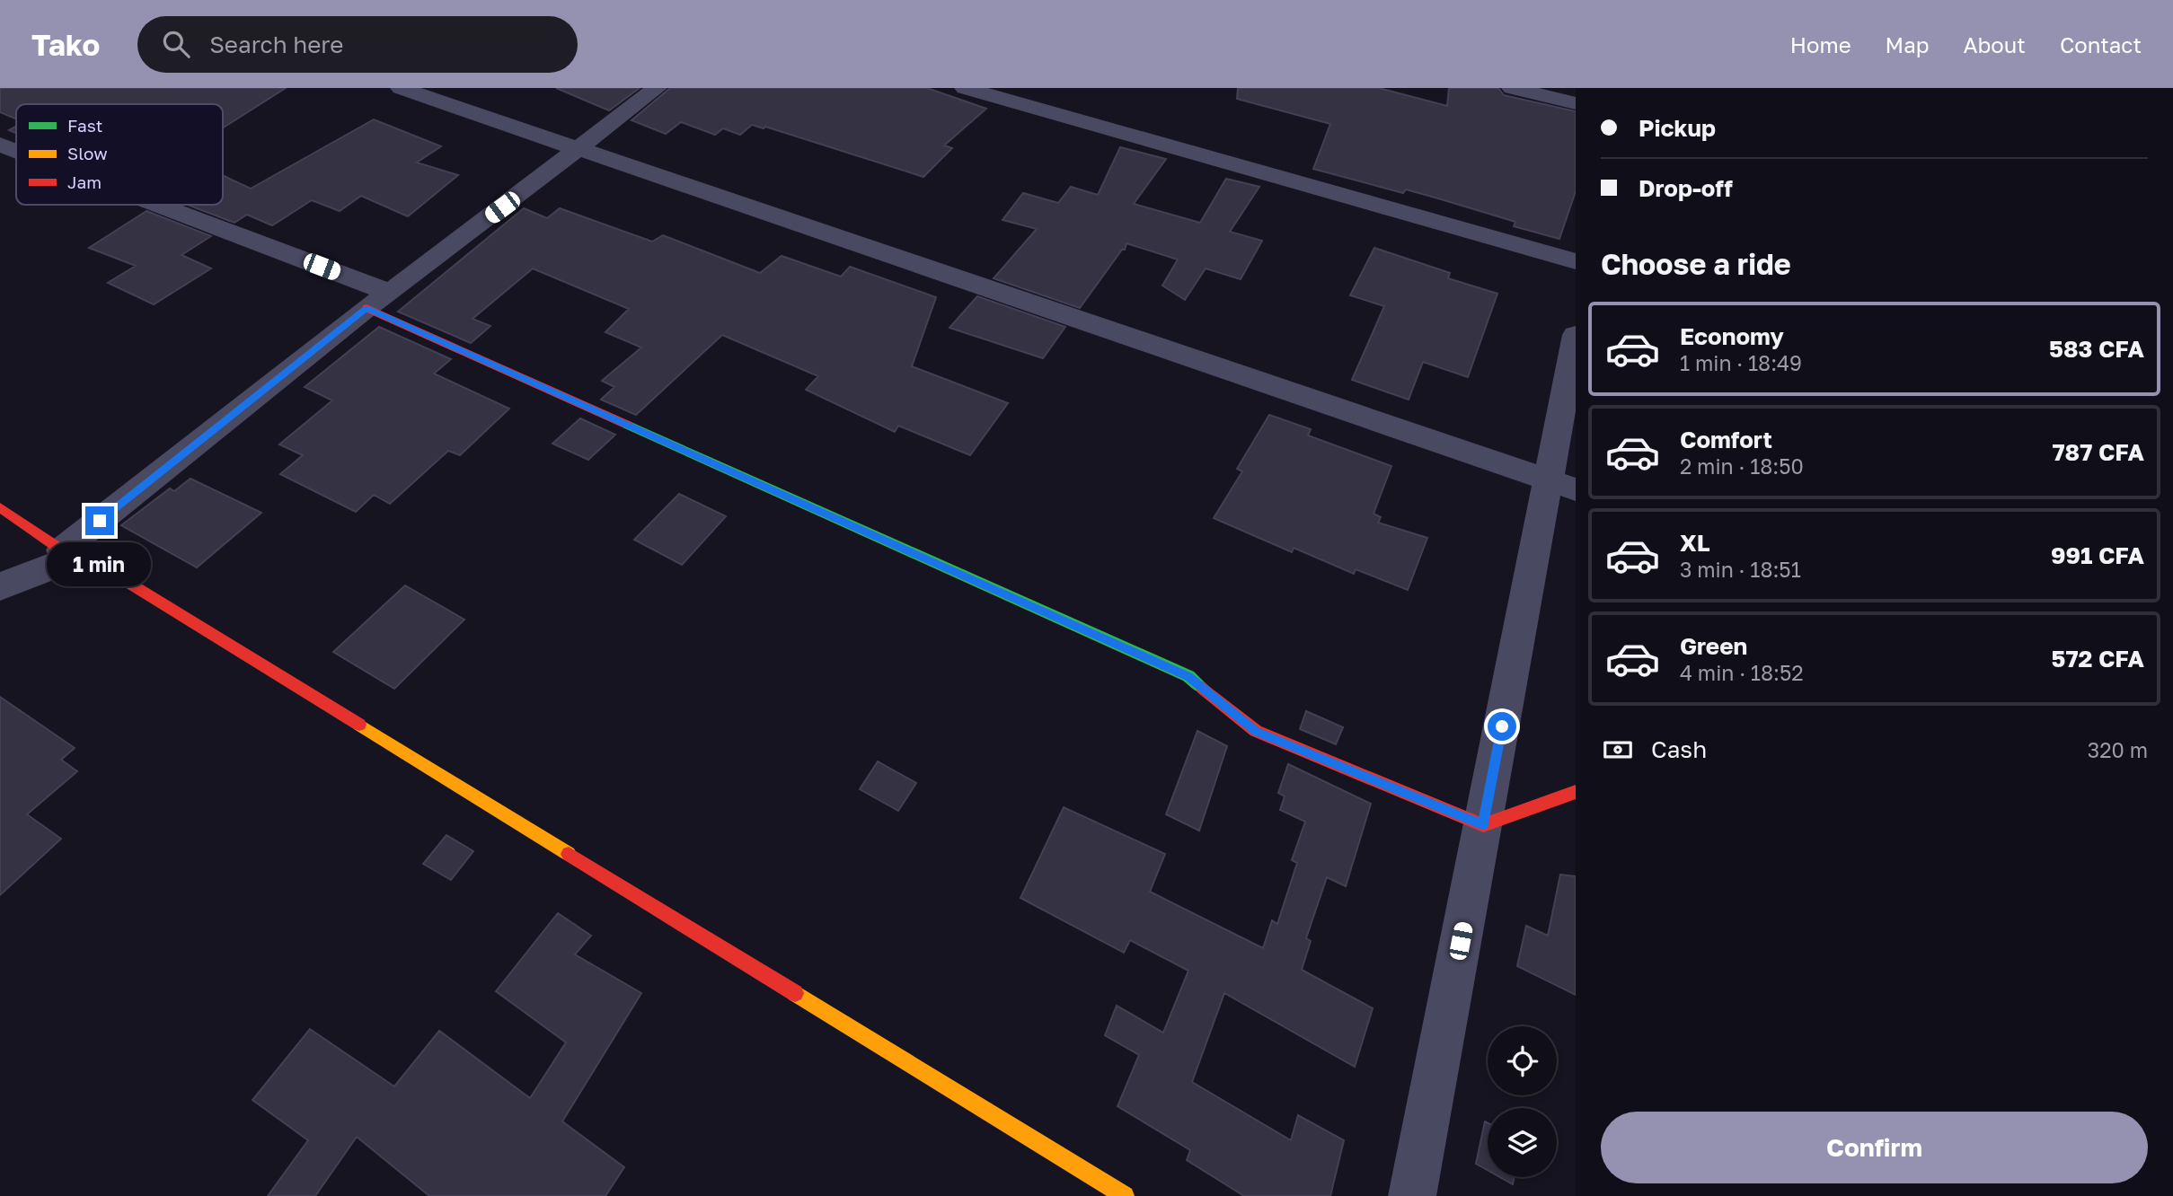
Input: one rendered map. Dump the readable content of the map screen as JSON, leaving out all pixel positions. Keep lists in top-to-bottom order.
{
  "legend": ["Fast", "Slow", "Jam"],
  "page": {
    "header": "Tako",
    "search": "Search here",
    "nav": [
      "Home",
      "Map",
      "About",
      "Contact"
    ],
    "banner": ["Pickup", "Drop-off"],
    "heading": "Choose a ride",
    "list": [
      {
        "name": "Economy",
        "note": "1 min · 18:49",
        "value": "583 CFA"
      },
      {
        "name": "Comfort",
        "note": "2 min · 18:50",
        "value": "787 CFA"
      },
      {
        "name": "XL",
        "note": "3 min · 18:51",
        "value": "991 CFA"
      },
      {
        "name": "Green",
        "note": "4 min · 18:52",
        "value": "572 CFA"
      }
    ],
    "bubble": "1 min",
    "pay": ["Cash", "320 m"],
    "buttons": "Confirm"
  }
}
